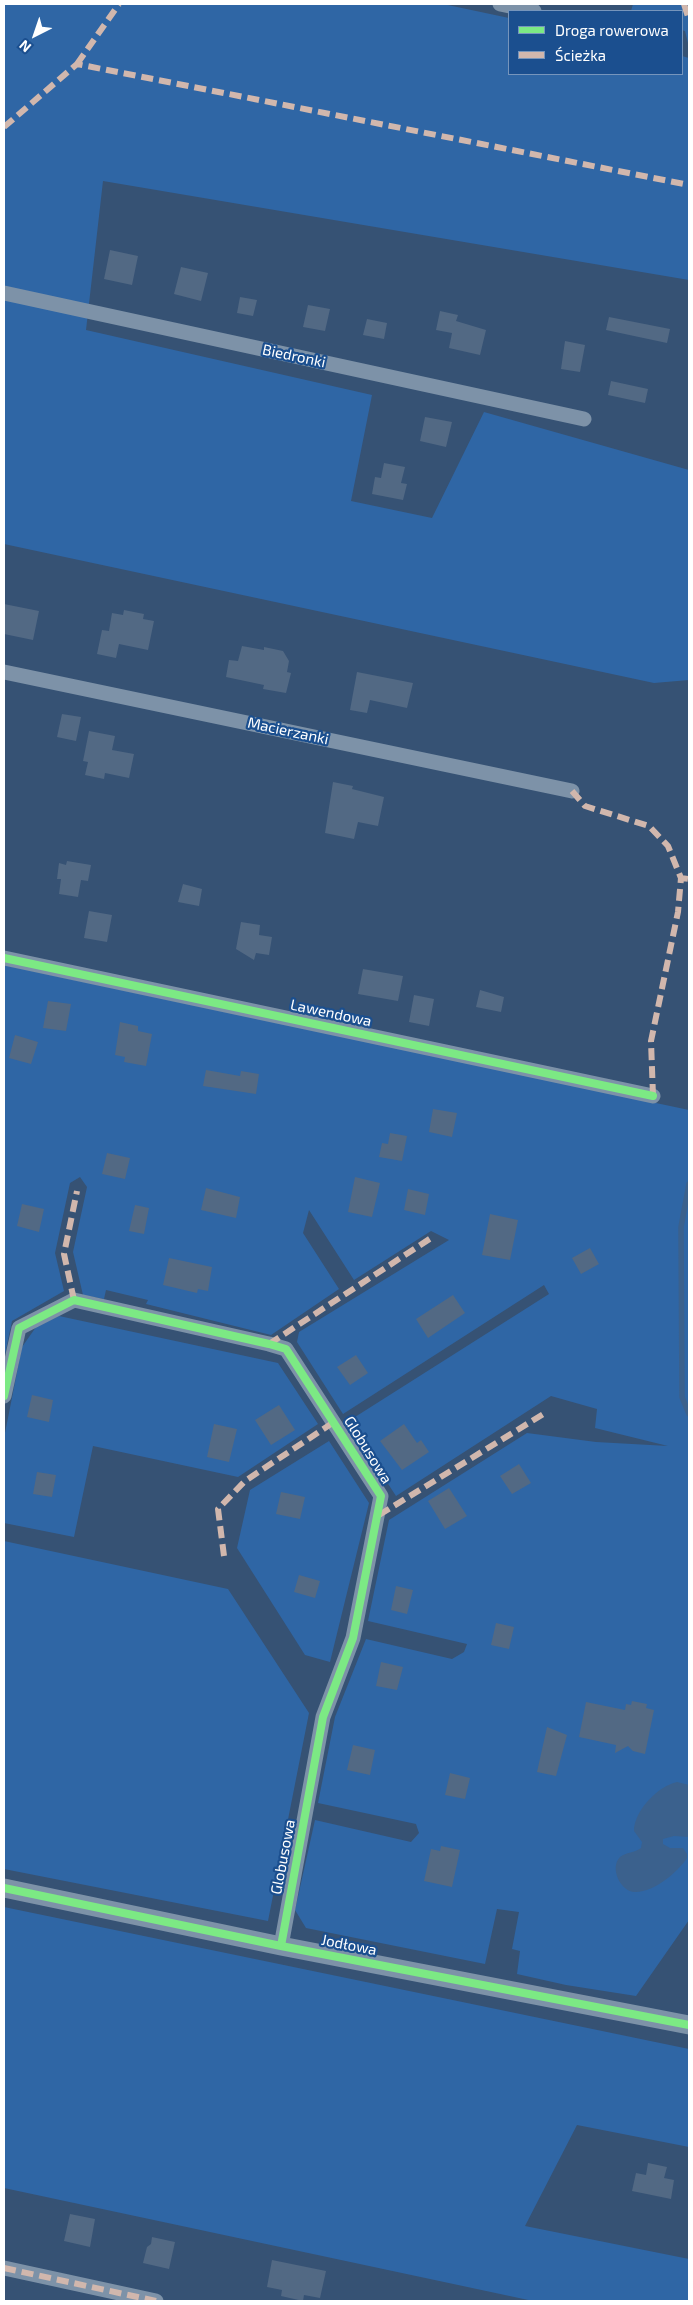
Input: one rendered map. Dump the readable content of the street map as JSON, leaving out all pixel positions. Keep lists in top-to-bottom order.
{
  "streets": {
    "street": [
      "Biedronki",
      "Macierzanki",
      "Lawendowa",
      "Globusowa",
      "Jodłowa"
    ]
  },
  "crossings": [
    ["Globusowa", "Jodłowa"]
  ],
  "legend": ["Droga rowerowa", "Ścieżka"],
  "north": "bottom left"
}
